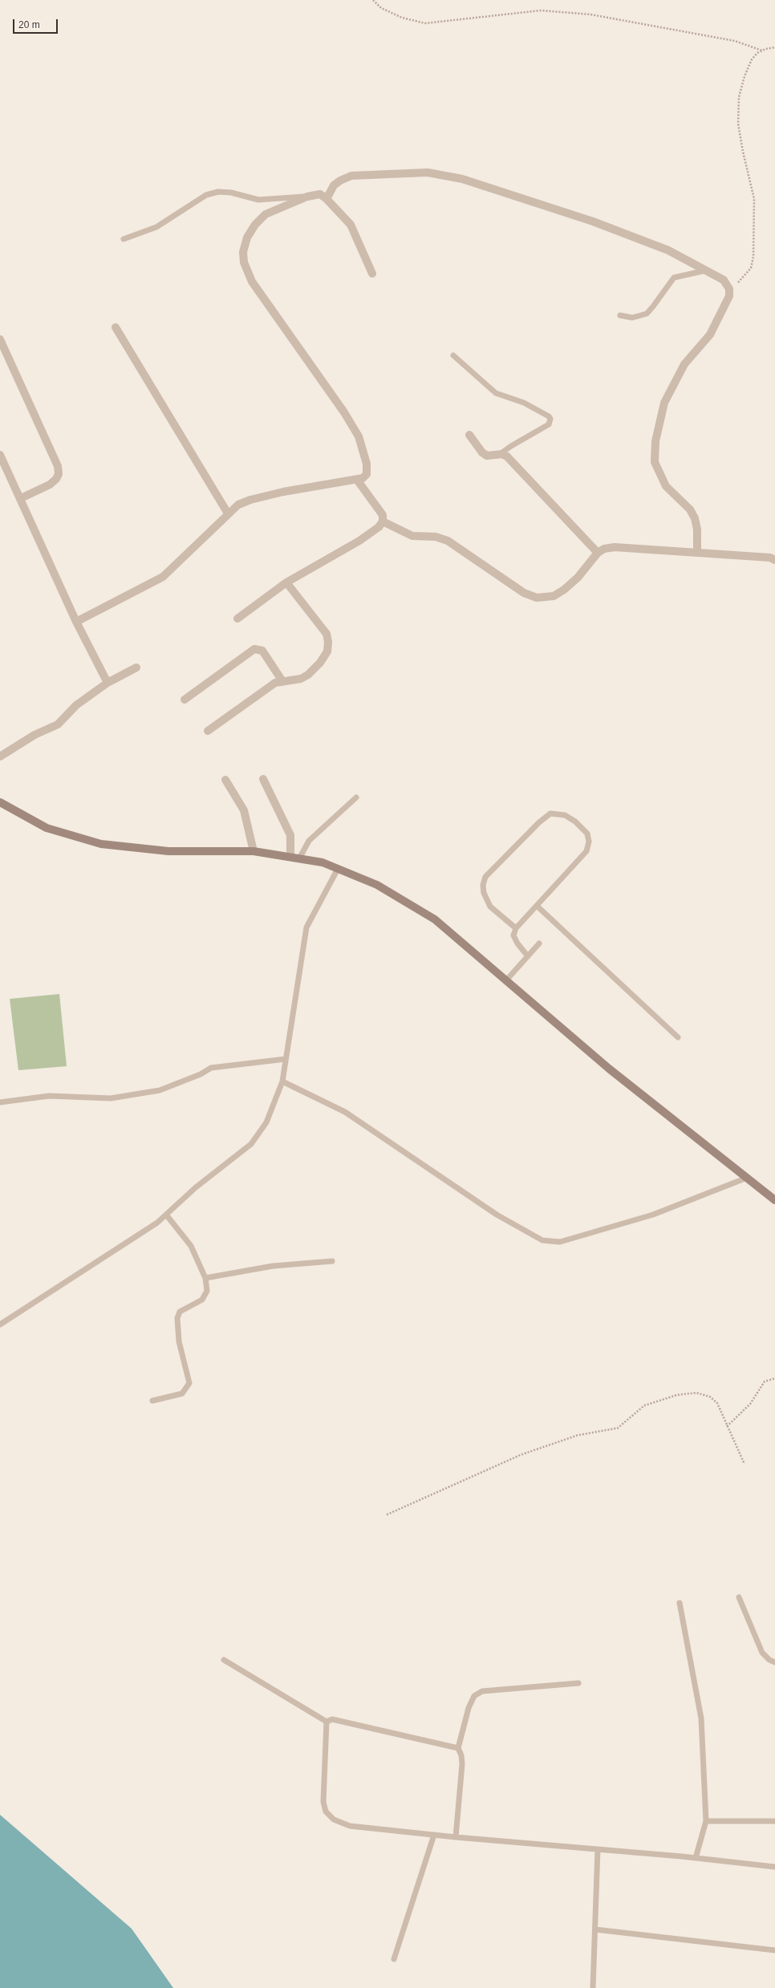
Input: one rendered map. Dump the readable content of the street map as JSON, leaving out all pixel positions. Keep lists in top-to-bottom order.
{
  "scale_bar": "20 m"
}
